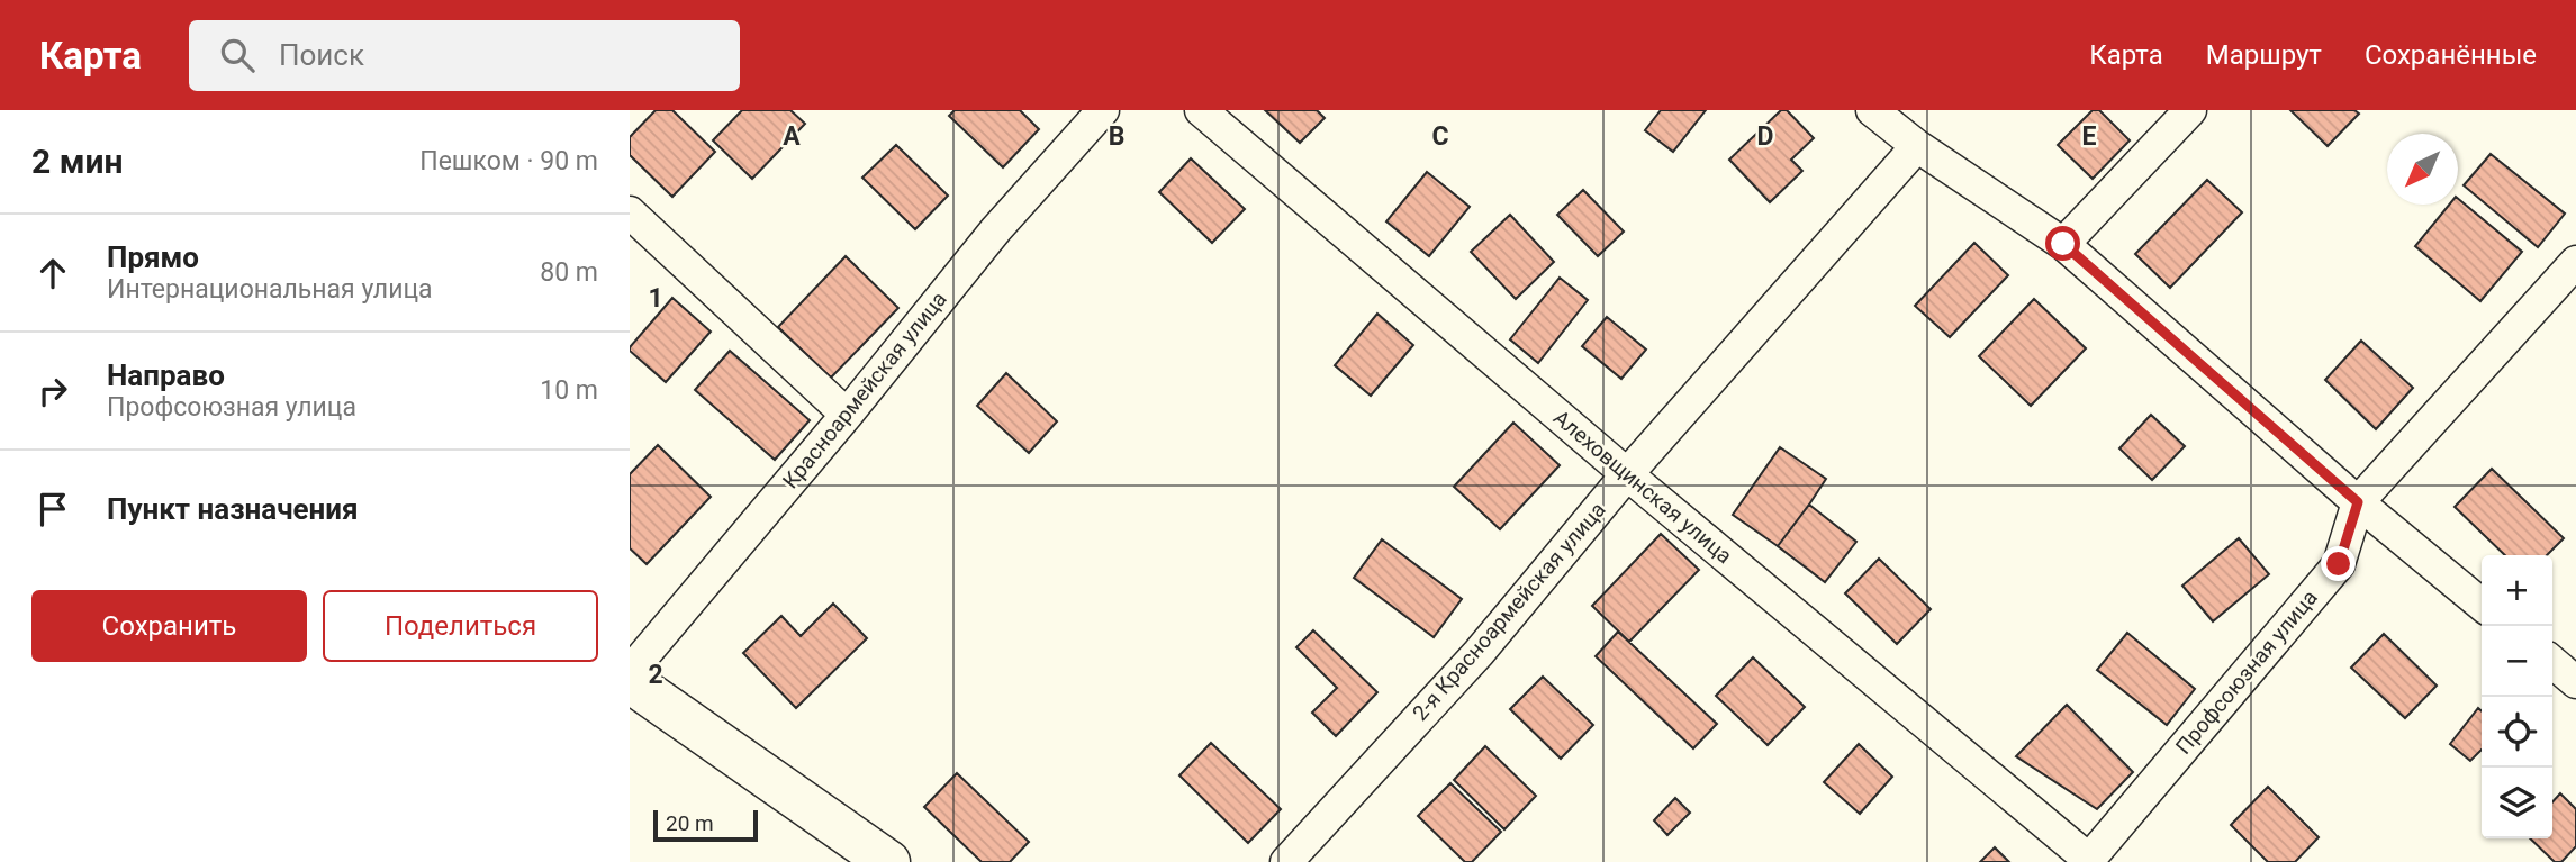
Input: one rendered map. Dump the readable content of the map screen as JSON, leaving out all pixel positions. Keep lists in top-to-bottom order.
{
  "streets": {
    "street": [
      "Красноармейская улица",
      "Алеховщинская улица",
      "2-я Красноармейская улица",
      "Профсоюзная улица"
    ]
  },
  "crossings": [
    ["Алеховщинская улица", "2-я Красноармейская улица"],
    ["Алеховщинская улица", "Профсоюзная улица"]
  ],
  "scale_bar": "20 m",
  "north": "bottom left",
  "page": {
    "header": "Карта",
    "search": "Поиск",
    "nav": ["Карта", "Маршрут", "Сохранённые"],
    "heading": ["2 мин", "Пешком · 90 m"],
    "list": [
      ["Прямо", "Интернациональная улица", "80 m"],
      ["Направо", "Профсоюзная улица", "10 m"],
      "Пункт назначения"
    ],
    "map_buttons": ["+", "−"],
    "buttons": ["Сохранить", "Поделиться"],
    "scale": "20 m"
  },
  "grid": {
    "columns": [
      "A",
      "B",
      "C",
      "D",
      "E"
    ],
    "rows": ["1", "2"]
  }
}
